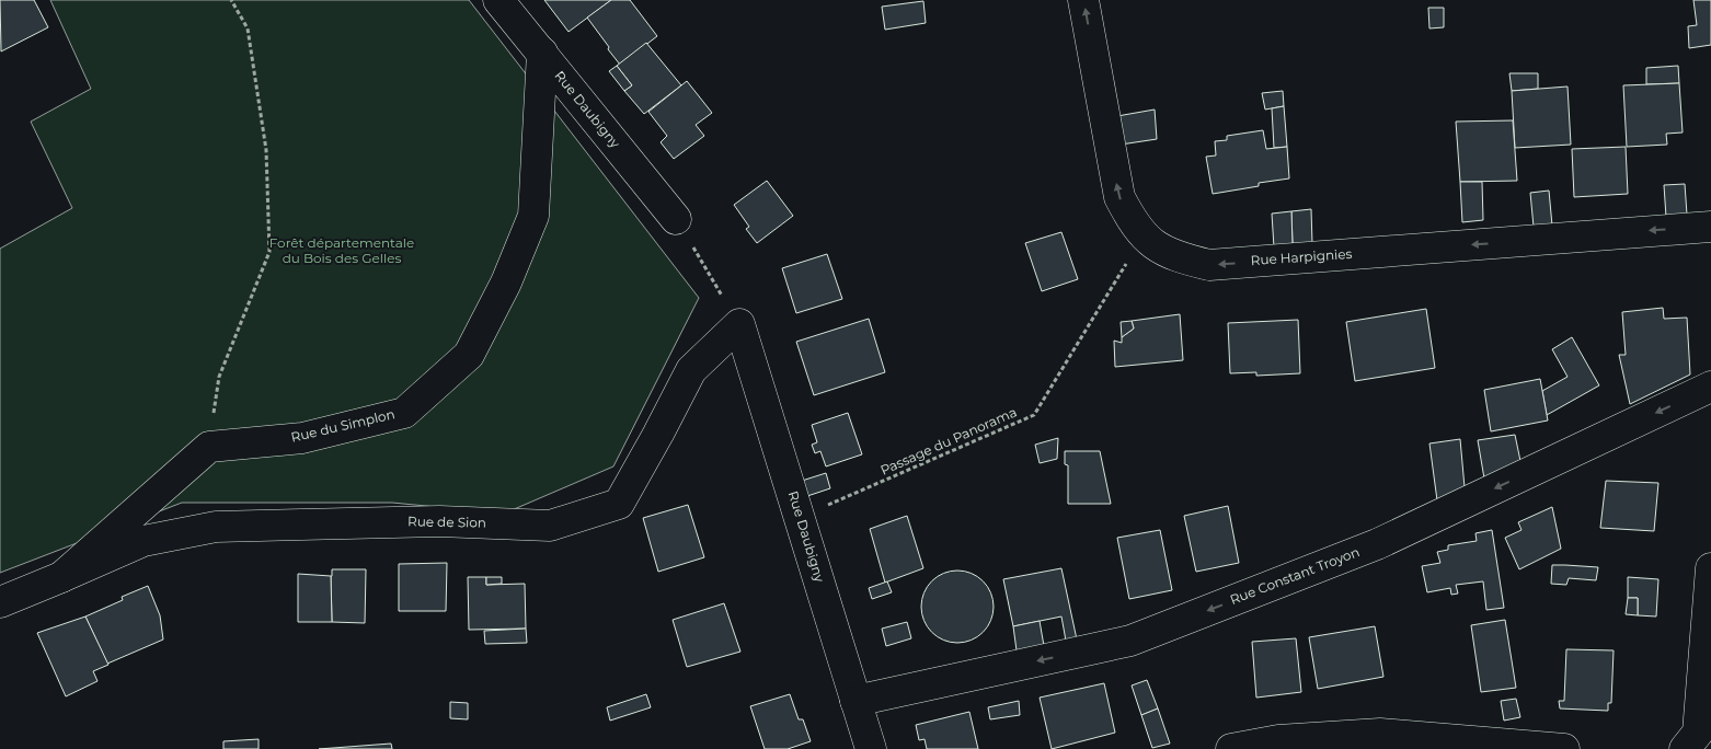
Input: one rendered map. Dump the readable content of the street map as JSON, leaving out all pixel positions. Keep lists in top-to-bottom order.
{
  "streets": {
    "street": [
      "Rue Daubigny",
      "Rue Harpignies",
      "Rue du Simplon",
      "Rue de Sion",
      "Rue Constant Troyon"
    ],
    "path": ["Passage du Panorama"]
  },
  "crossings": [
    ["Rue Daubigny", "Rue du Simplon"],
    ["Rue Daubigny", "Passage du Panorama"],
    ["Rue Daubigny", "Rue de Sion"],
    ["Rue Daubigny", "Rue Constant Troyon"],
    ["Rue Harpignies", "Passage du Panorama"]
  ],
  "one_way": ["Rue Harpignies"],
  "parks": ["Forêt départementale du Bois des Gelles"]
}
